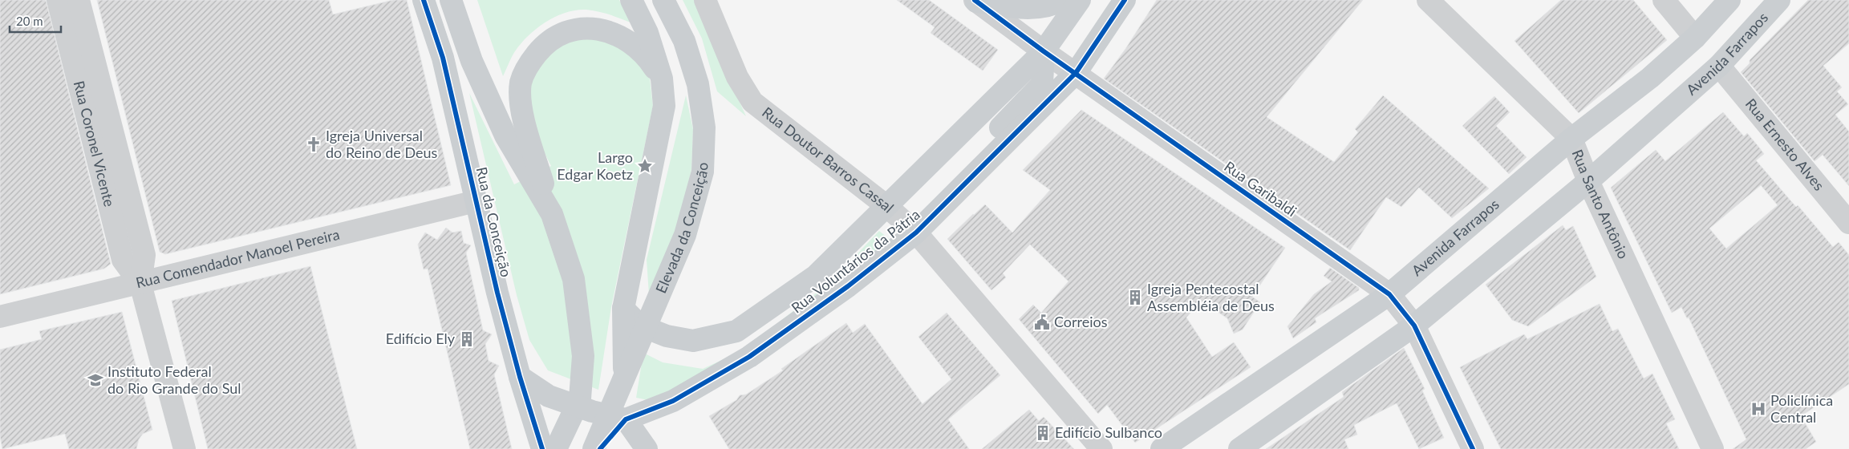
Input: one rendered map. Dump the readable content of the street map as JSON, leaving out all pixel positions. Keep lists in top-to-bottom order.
{
  "streets": {
    "main road": [
      "Avenida Farrapos",
      "Rua da Conceição",
      "Elevada da Conceição",
      "Rua Voluntários da Pátria"
    ],
    "street": [
      "Rua Coronel Vicente",
      "Rua Ernesto Alves",
      "Rua Doutor Barros Cassal",
      "Rua Garibaldi",
      "Rua Santo Antônio",
      "Rua Comendador Manoel Pereira"
    ]
  },
  "crossings": [
    ["Avenida Farrapos", "Rua Ernesto Alves"],
    ["Avenida Farrapos", "Rua Garibaldi"],
    ["Avenida Farrapos", "Rua Santo Antônio"],
    ["Rua Coronel Vicente", "Rua Comendador Manoel Pereira"],
    ["Rua Doutor Barros Cassal", "Rua Voluntários da Pátria"],
    ["Rua Garibaldi", "Rua Voluntários da Pátria"],
    ["Rua da Conceição", "Rua Comendador Manoel Pereira"]
  ],
  "places": {
    "church": ["Igreja Universal do Reino de Deus"],
    "place": ["Largo Edgar Koetz"],
    "building": ["Igreja Pentecostal Assembléia de Deus", "Edifício Ely", "Edifício Sulbanco"],
    "public building": ["Correios"],
    "school or university": ["Instituto Federal do Rio Grande do Sul"],
    "hospital": ["Policlínica Central"]
  },
  "scale_bar": "20 m"
}
